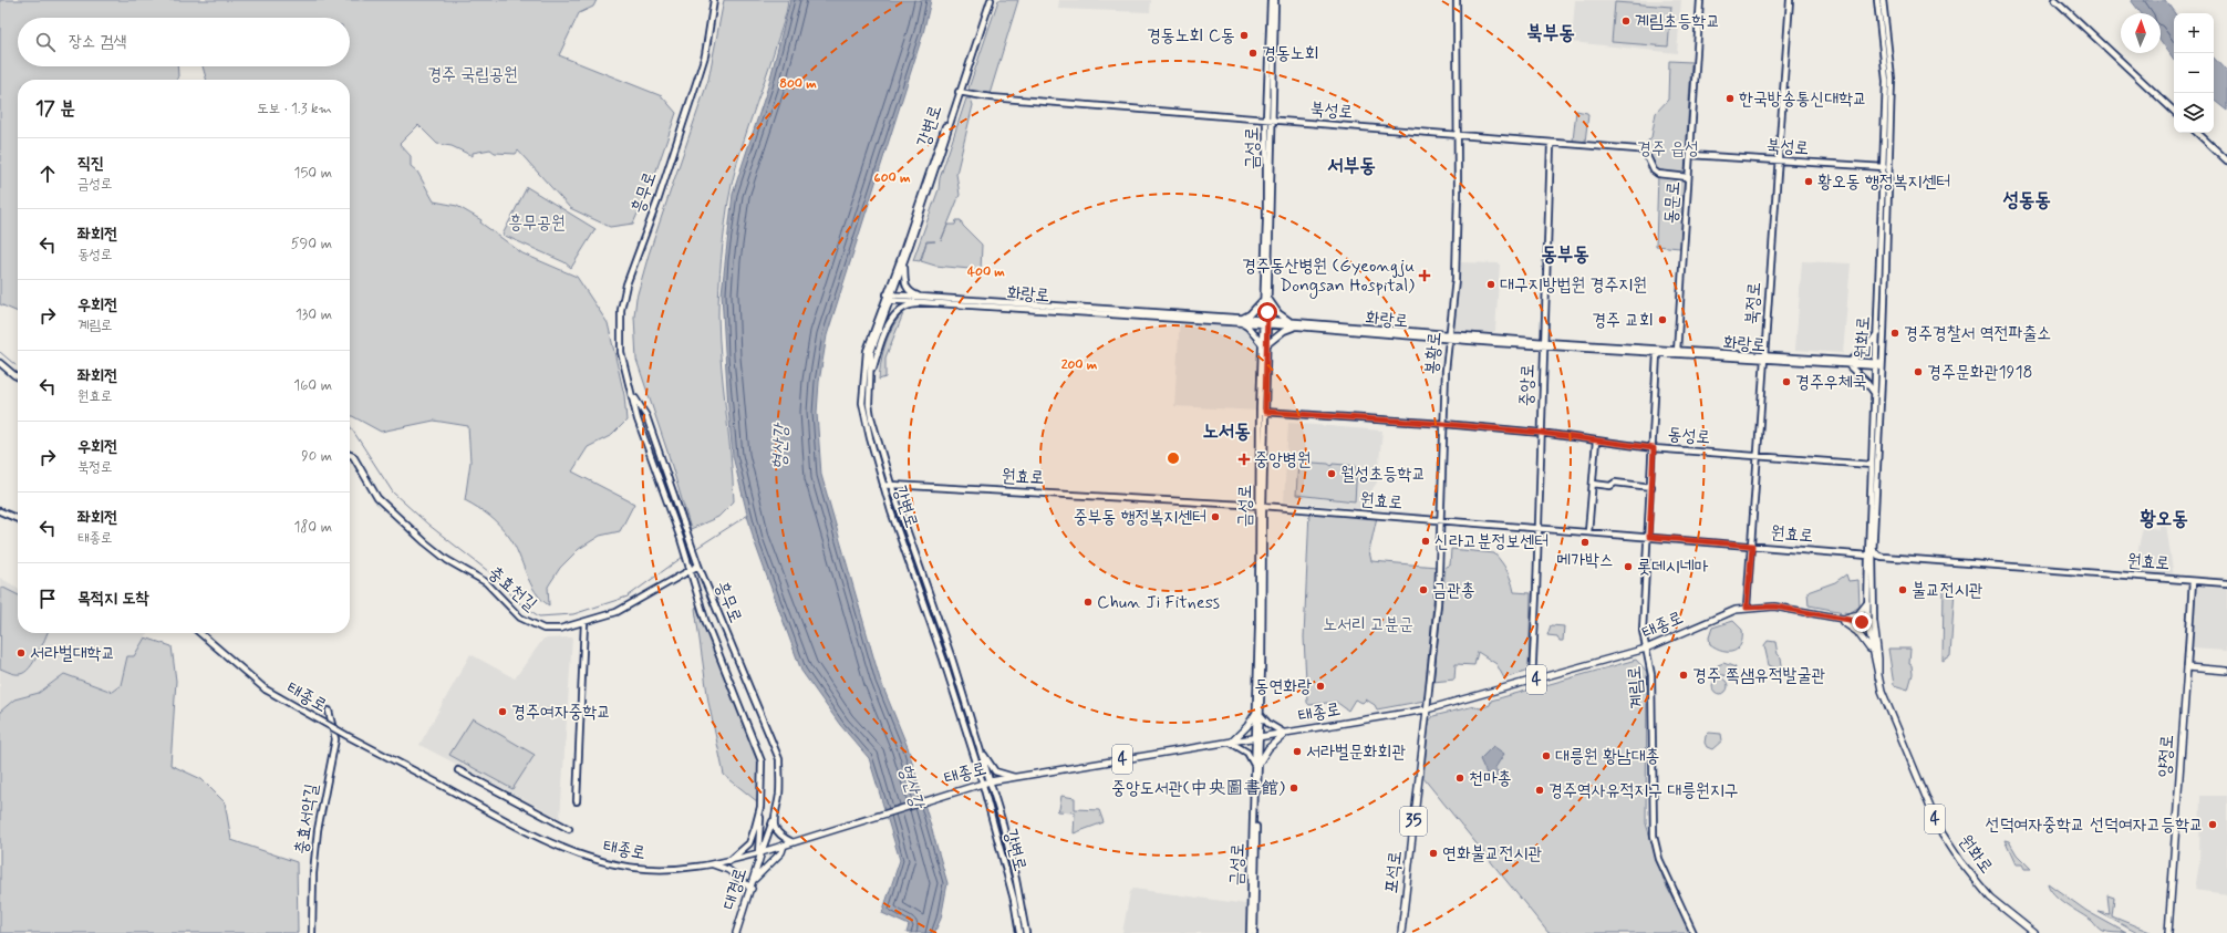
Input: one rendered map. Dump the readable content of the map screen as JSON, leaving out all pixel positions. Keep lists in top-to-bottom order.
{
  "streets": {
    "main road": [
      "원화로",
      "태종로",
      "4",
      "양정로",
      "35",
      "포석로",
      "대경로"
    ],
    "street": [
      "북성로",
      "강변로",
      "금성로",
      "흥무로",
      "동문로",
      "화랑로",
      "북정로",
      "봉황로",
      "중앙로",
      "동성로",
      "원효로",
      "충효천길",
      "계림로",
      "충효서악길"
    ]
  },
  "crossings": [
    ["북성로", "강변로"],
    ["북성로", "금성로"],
    ["북성로", "동문로"],
    ["북성로", "북정로"],
    ["북성로", "원화로"],
    ["북성로", "봉황로"],
    ["북성로", "중앙로"],
    ["강변로", "화랑로"],
    ["강변로", "원효로"],
    ["강변로", "태종로"],
    ["금성로", "화랑로"],
    ["금성로", "동성로"],
    ["금성로", "원효로"],
    ["금성로", "태종로"],
    ["흥무로", "충효천길"],
    ["흥무로", "태종로"],
    ["흥무로", "대경로"],
    ["동문로", "화랑로"],
    ["화랑로", "북정로"],
    ["화랑로", "원화로"],
    ["화랑로", "봉황로"],
    ["화랑로", "중앙로"],
    ["화랑로", "계림로"],
    ["북정로", "동성로"],
    ["북정로", "원효로"],
    ["북정로", "태종로"],
    ["원화로", "동성로"],
    ["원화로", "원효로"],
    ["원화로", "태종로"],
    ["봉황로", "동성로"],
    ["봉황로", "원효로"],
    ["봉황로", "태종로"],
    ["봉황로", "포석로"],
    ["중앙로", "동성로"],
    ["중앙로", "원효로"],
    ["중앙로", "태종로"],
    ["동성로", "계림로"],
    ["원효로", "계림로"],
    ["원효로", "양정로"],
    ["태종로", "계림로"],
    ["태종로", "포석로"],
    ["태종로", "대경로"]
  ],
  "districts": [
    "북부동",
    "서부동",
    "성동동",
    "동부동",
    "노서동",
    "황오동"
  ],
  "water": ["형산강"],
  "parks": [
    "경주 국립공원",
    "경주 읍성",
    "흥무공원",
    "노서리 고분군"
  ],
  "places": {
    "other": [
      "계림초등학교",
      "경동노회 C동",
      "경동노회",
      "한국방송통신대학교",
      "황오동 행정복지센터",
      "대구지방법원 경주지원",
      "경주 교회",
      "경주경찰서 역전파출소",
      "경주문화관1918",
      "경주우체국",
      "월성초등학교",
      "중부동 행정복지센터",
      "신라고분정보센터",
      "메가박스",
      "롯데시네마",
      "금관총",
      "불교전시관",
      "Chun Ji Fitness",
      "서라벌대학교",
      "경주 쪽샘유적발굴관",
      "동연화랑",
      "경주여자중학교",
      "서라벌문화회관",
      "대릉원 황남대총",
      "천마총",
      "중앙도서관(中央圖書館)",
      "경주역사유적지구 대릉원지구",
      "선덕여자중학교 선덕여자고등학교",
      "연화불교전시관"
    ],
    "health": ["경주동산병원 (Gyeongju Dongsan Hospital)", "중앙병원"]
  },
  "north": "top",
  "page": {
    "map_buttons": ["+", "−"],
    "search": "장소 검색",
    "heading": ["17 분", "도보 · 1.3 km"],
    "list": [
      ["직진", "금성로", "150 m"],
      ["좌회전", "동성로", "590 m"],
      ["우회전", "계림로", "130 m"],
      ["좌회전", "원효로", "160 m"],
      ["우회전", "북정로", "90 m"],
      ["좌회전", "태종로", "180 m"],
      "목적지 도착"
    ]
  },
  "rings": [
    "800 m",
    "600 m",
    "400 m",
    "200 m"
  ]
}
